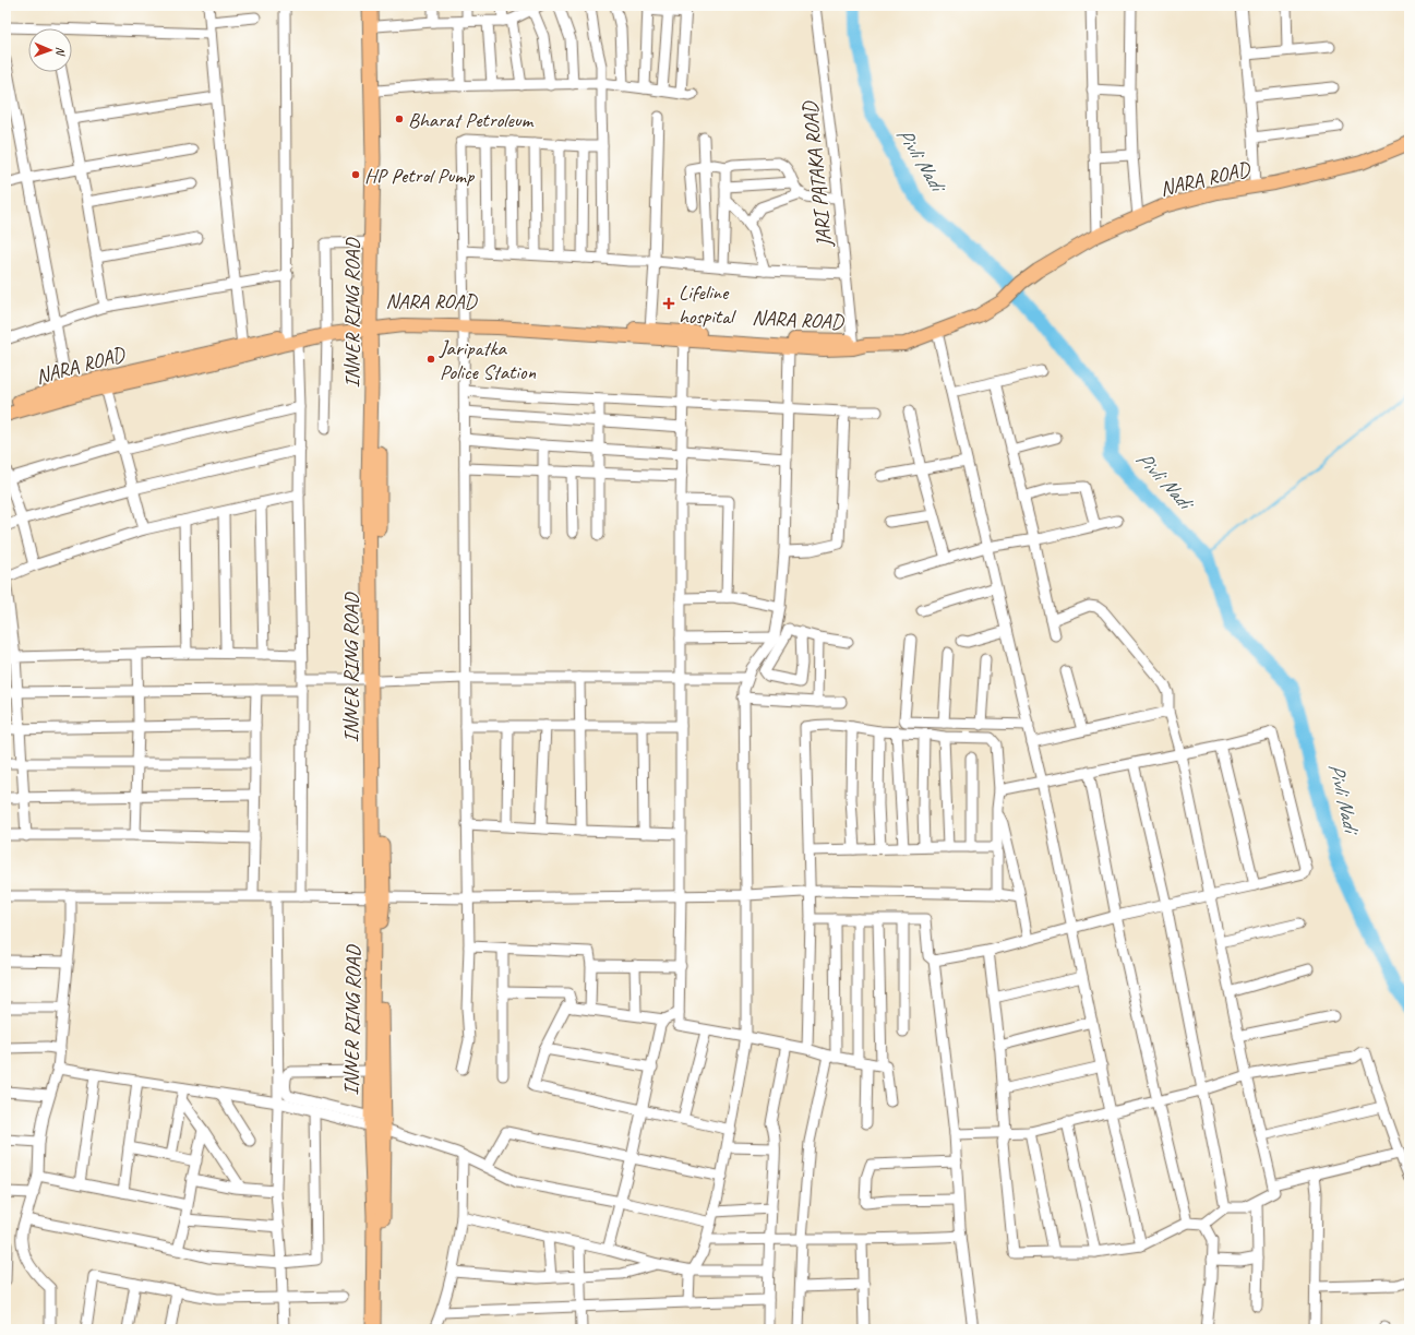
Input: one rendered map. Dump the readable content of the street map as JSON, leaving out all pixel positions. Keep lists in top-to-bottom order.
{
  "streets": {
    "highway": ["INNER RING ROAD"],
    "main road": ["NARA ROAD"],
    "street": ["JARI PATAKA ROAD"]
  },
  "crossings": [
    ["JARI PATAKA ROAD", "NARA ROAD"],
    ["NARA ROAD", "INNER RING ROAD"]
  ],
  "water": ["Pivli Nadi"],
  "places": {
    "other": ["Bharat Petroleum", "HP Petrol Pump", "Jaripatka Police Station"],
    "health": ["Lifeline hospital"]
  },
  "north": "right"
}
